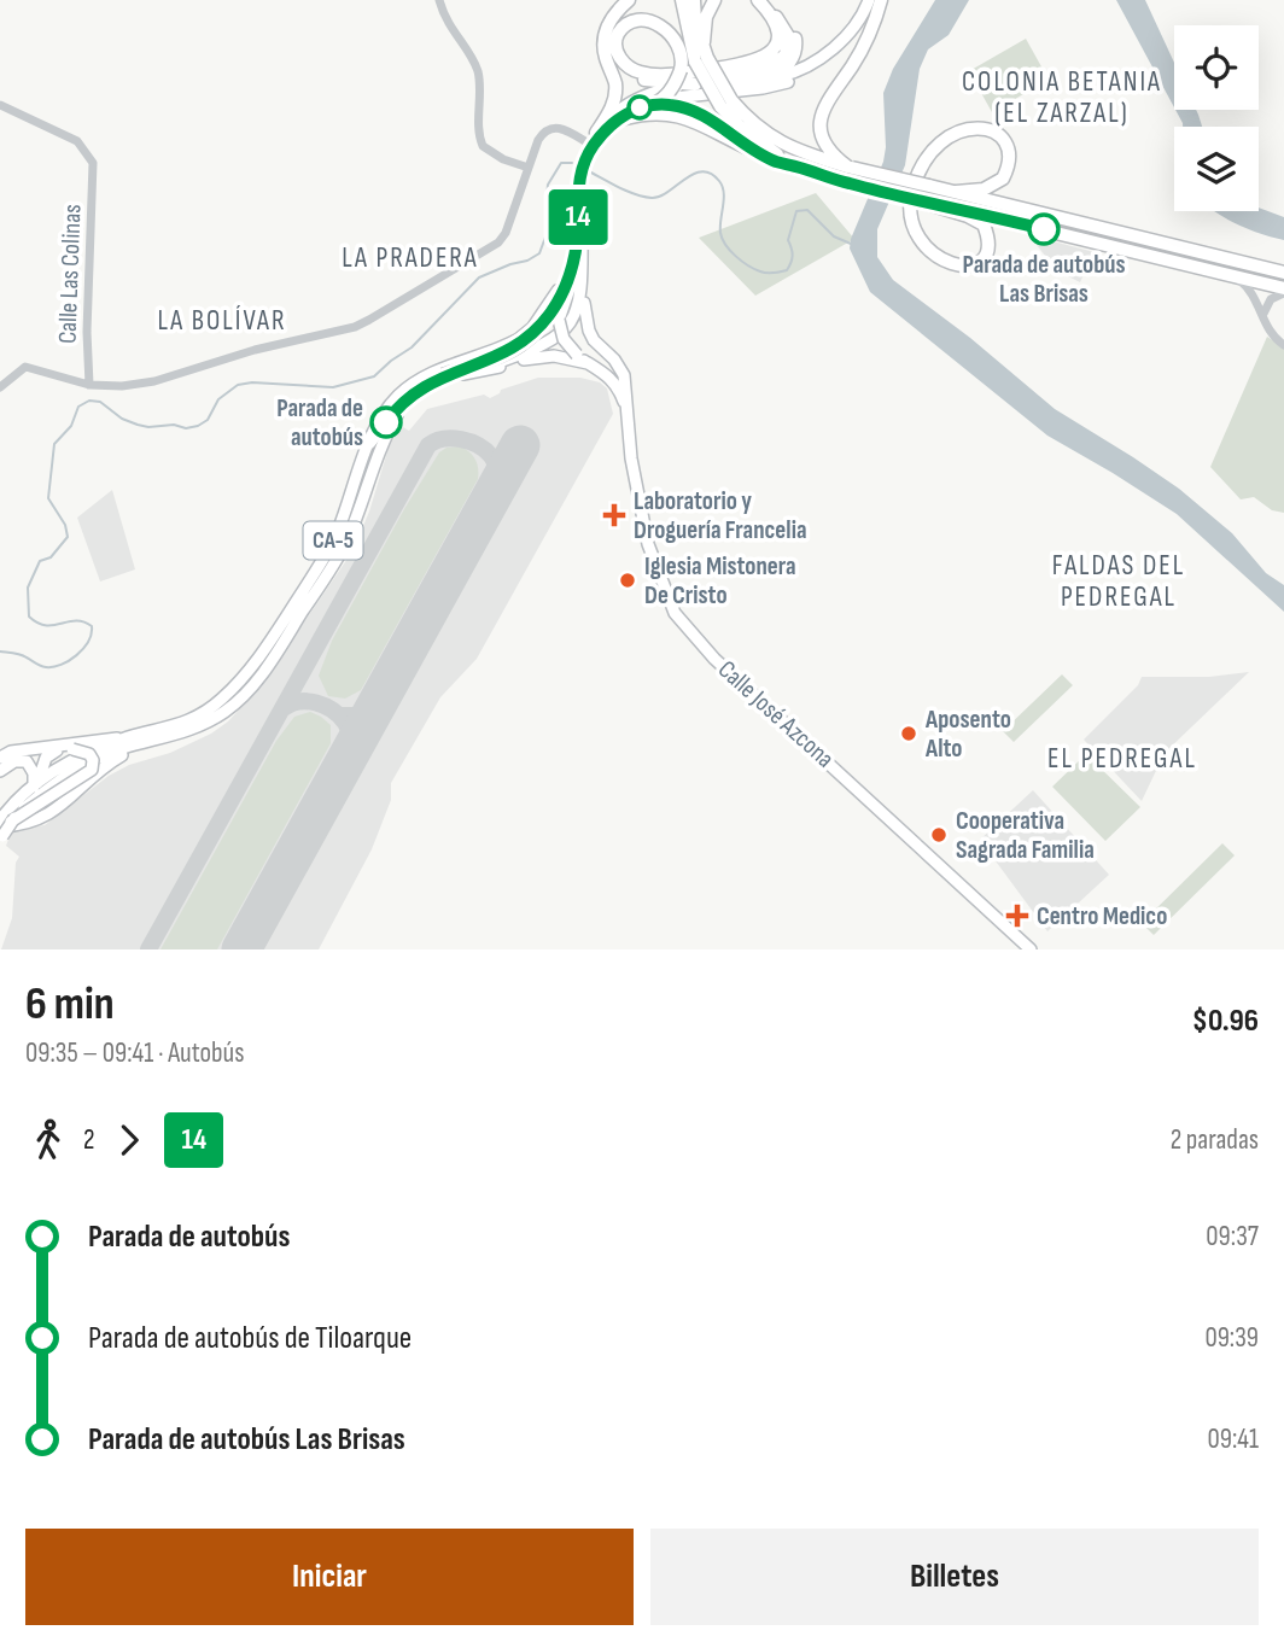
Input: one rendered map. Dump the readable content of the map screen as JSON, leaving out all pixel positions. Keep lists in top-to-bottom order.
{
  "streets": {
    "main road": ["CA-5", "Calle José Azcona"],
    "street": ["Calle Las Colinas"]
  },
  "crossings": [
    ["CA-5", "Calle José Azcona"]
  ],
  "districts": [
    "COLONIA BETANIA (EL ZARZAL)",
    "LA PRADERA",
    "LA BOLÍVAR",
    "FALDAS DEL PEDREGAL",
    "EL PEDREGAL"
  ],
  "places": {
    "other": [
      "Parada de autobús Las Brisas",
      "Parada de autobús",
      "Iglesia Mistonera De Cristo",
      "Aposento Alto",
      "Cooperativa Sagrada Familia"
    ],
    "health": ["Laboratorio y Droguería Francelia", "Centro Medico"]
  },
  "lines": ["bus line 14"],
  "page": {
    "on_map": "14",
    "heading": ["6 min", "09:35 – 09:41 · Autobús", "$0.96"],
    "legs": ["2", "14", "2 paradas"],
    "list": [
      {
        "name": "Parada de autobús",
        "value": "09:37"
      },
      {
        "name": "Parada de autobús de Tiloarque",
        "value": "09:39"
      },
      {
        "name": "Parada de autobús Las Brisas",
        "value": "09:41"
      }
    ],
    "buttons": ["Iniciar", "Billetes"]
  }
}
